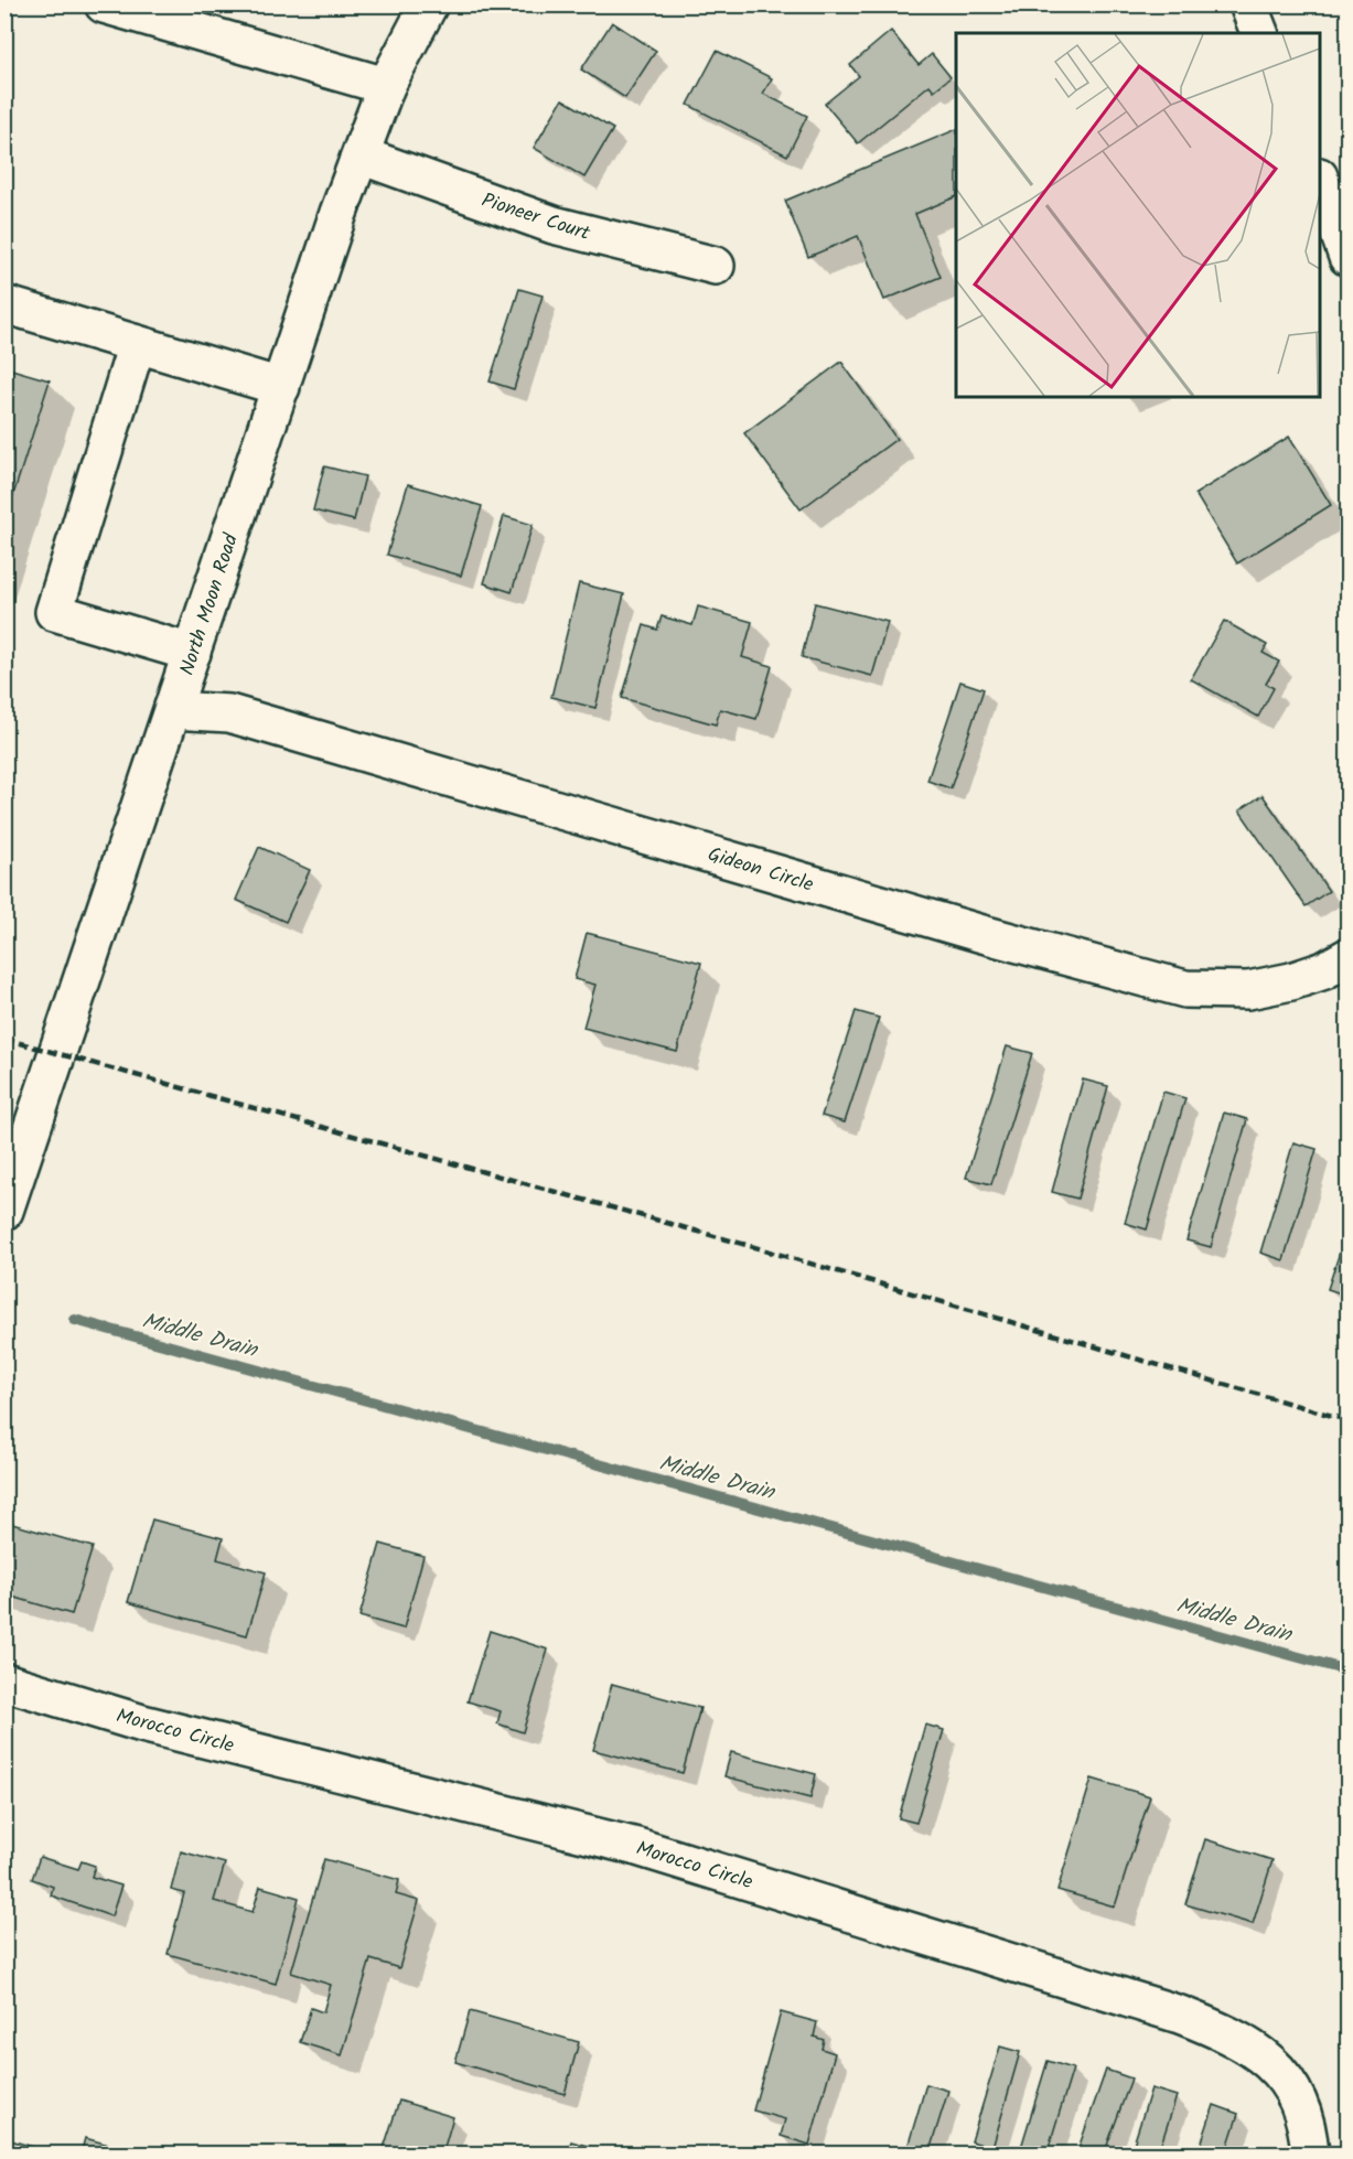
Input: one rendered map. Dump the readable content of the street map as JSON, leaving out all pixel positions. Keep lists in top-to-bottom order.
{
  "streets": {
    "street": [
      "Pioneer Court",
      "North Moon Road",
      "Gideon Circle",
      "Morocco Circle"
    ]
  },
  "crossings": [
    ["Pioneer Court", "North Moon Road"],
    ["North Moon Road", "Gideon Circle"]
  ],
  "water": ["Middle Drain"]
}
